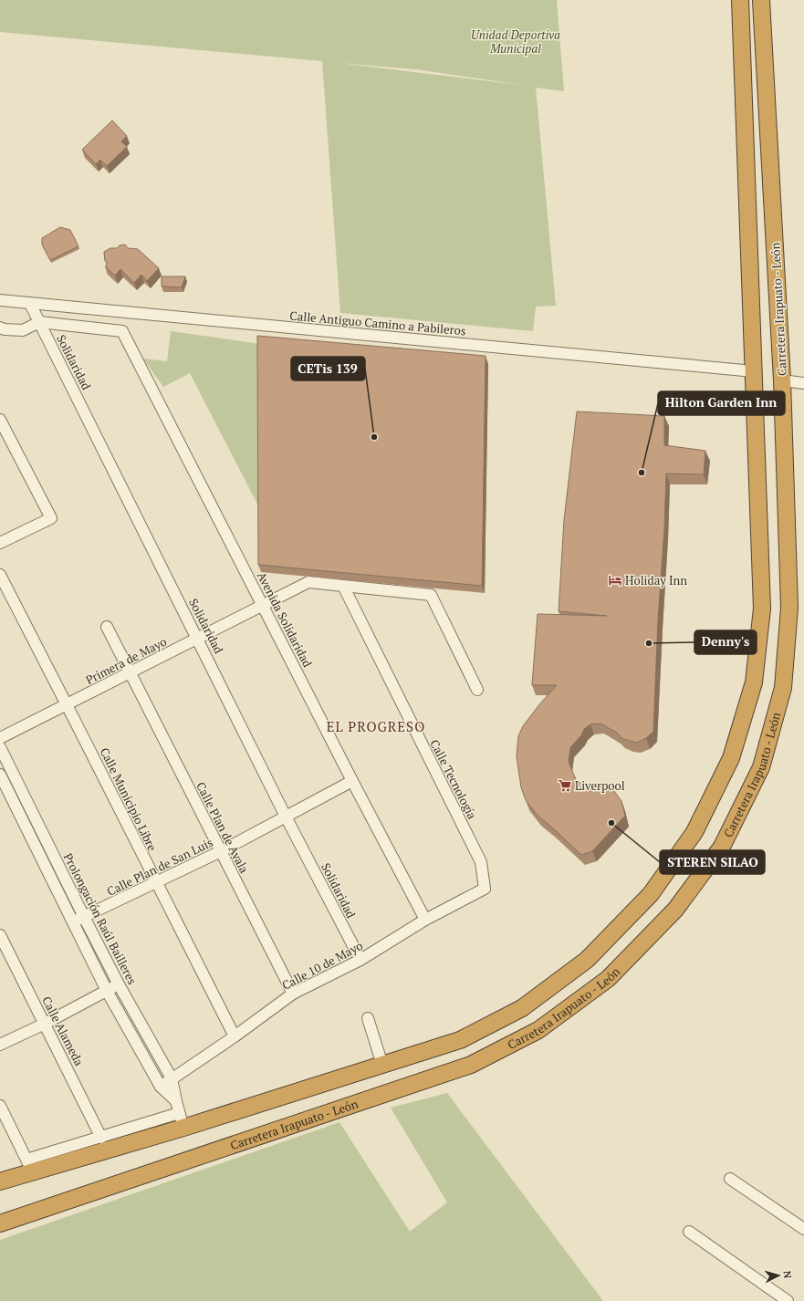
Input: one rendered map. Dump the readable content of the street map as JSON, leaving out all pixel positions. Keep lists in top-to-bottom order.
{
  "streets": {
    "highway": ["Carretera Irapuato - León"],
    "street": [
      "Calle Antiguo Camino a Pabileros",
      "Solidaridad",
      "Avenida Solidaridad",
      "Primera de Mayo",
      "Calle Tecnología",
      "Calle Municipio Libre",
      "Calle Plan de Ayala",
      "Calle Plan de San Luis",
      "Prolongación Raúl Bailleres",
      "Calle 10 de Mayo",
      "Calle Alameda"
    ]
  },
  "crossings": [
    ["Carretera Irapuato - León", "Calle Antiguo Camino a Pabileros"],
    ["Carretera Irapuato - León", "Prolongación Raúl Bailleres"],
    ["Calle Antiguo Camino a Pabileros", "Solidaridad"],
    ["Calle Antiguo Camino a Pabileros", "Avenida Solidaridad"],
    ["Solidaridad", "Avenida Solidaridad"],
    ["Solidaridad", "Primera de Mayo"],
    ["Solidaridad", "Calle Plan de San Luis"],
    ["Solidaridad", "Calle 10 de Mayo"],
    ["Avenida Solidaridad", "Primera de Mayo"],
    ["Avenida Solidaridad", "Calle Plan de San Luis"],
    ["Avenida Solidaridad", "Calle 10 de Mayo"],
    ["Primera de Mayo", "Calle Tecnología"],
    ["Primera de Mayo", "Calle Municipio Libre"],
    ["Primera de Mayo", "Calle Plan de Ayala"],
    ["Calle Tecnología", "Calle 10 de Mayo"],
    ["Calle Municipio Libre", "Calle Plan de San Luis"],
    ["Calle Municipio Libre", "Calle 10 de Mayo"],
    ["Calle Plan de Ayala", "Calle Plan de San Luis"],
    ["Calle Plan de Ayala", "Calle 10 de Mayo"],
    ["Calle Plan de San Luis", "Prolongación Raúl Bailleres"],
    ["Prolongación Raúl Bailleres", "Calle 10 de Mayo"]
  ],
  "districts": ["EL PROGRESO"],
  "parks": ["Unidad Deportiva Municipal"],
  "places": {
    "other": [
      "CETis 139",
      "Hilton Garden Inn",
      "Denny's",
      "STEREN SILAO"
    ],
    "hotel": ["Holiday Inn"],
    "supermarket": ["Liverpool"]
  },
  "north": "right"
}
